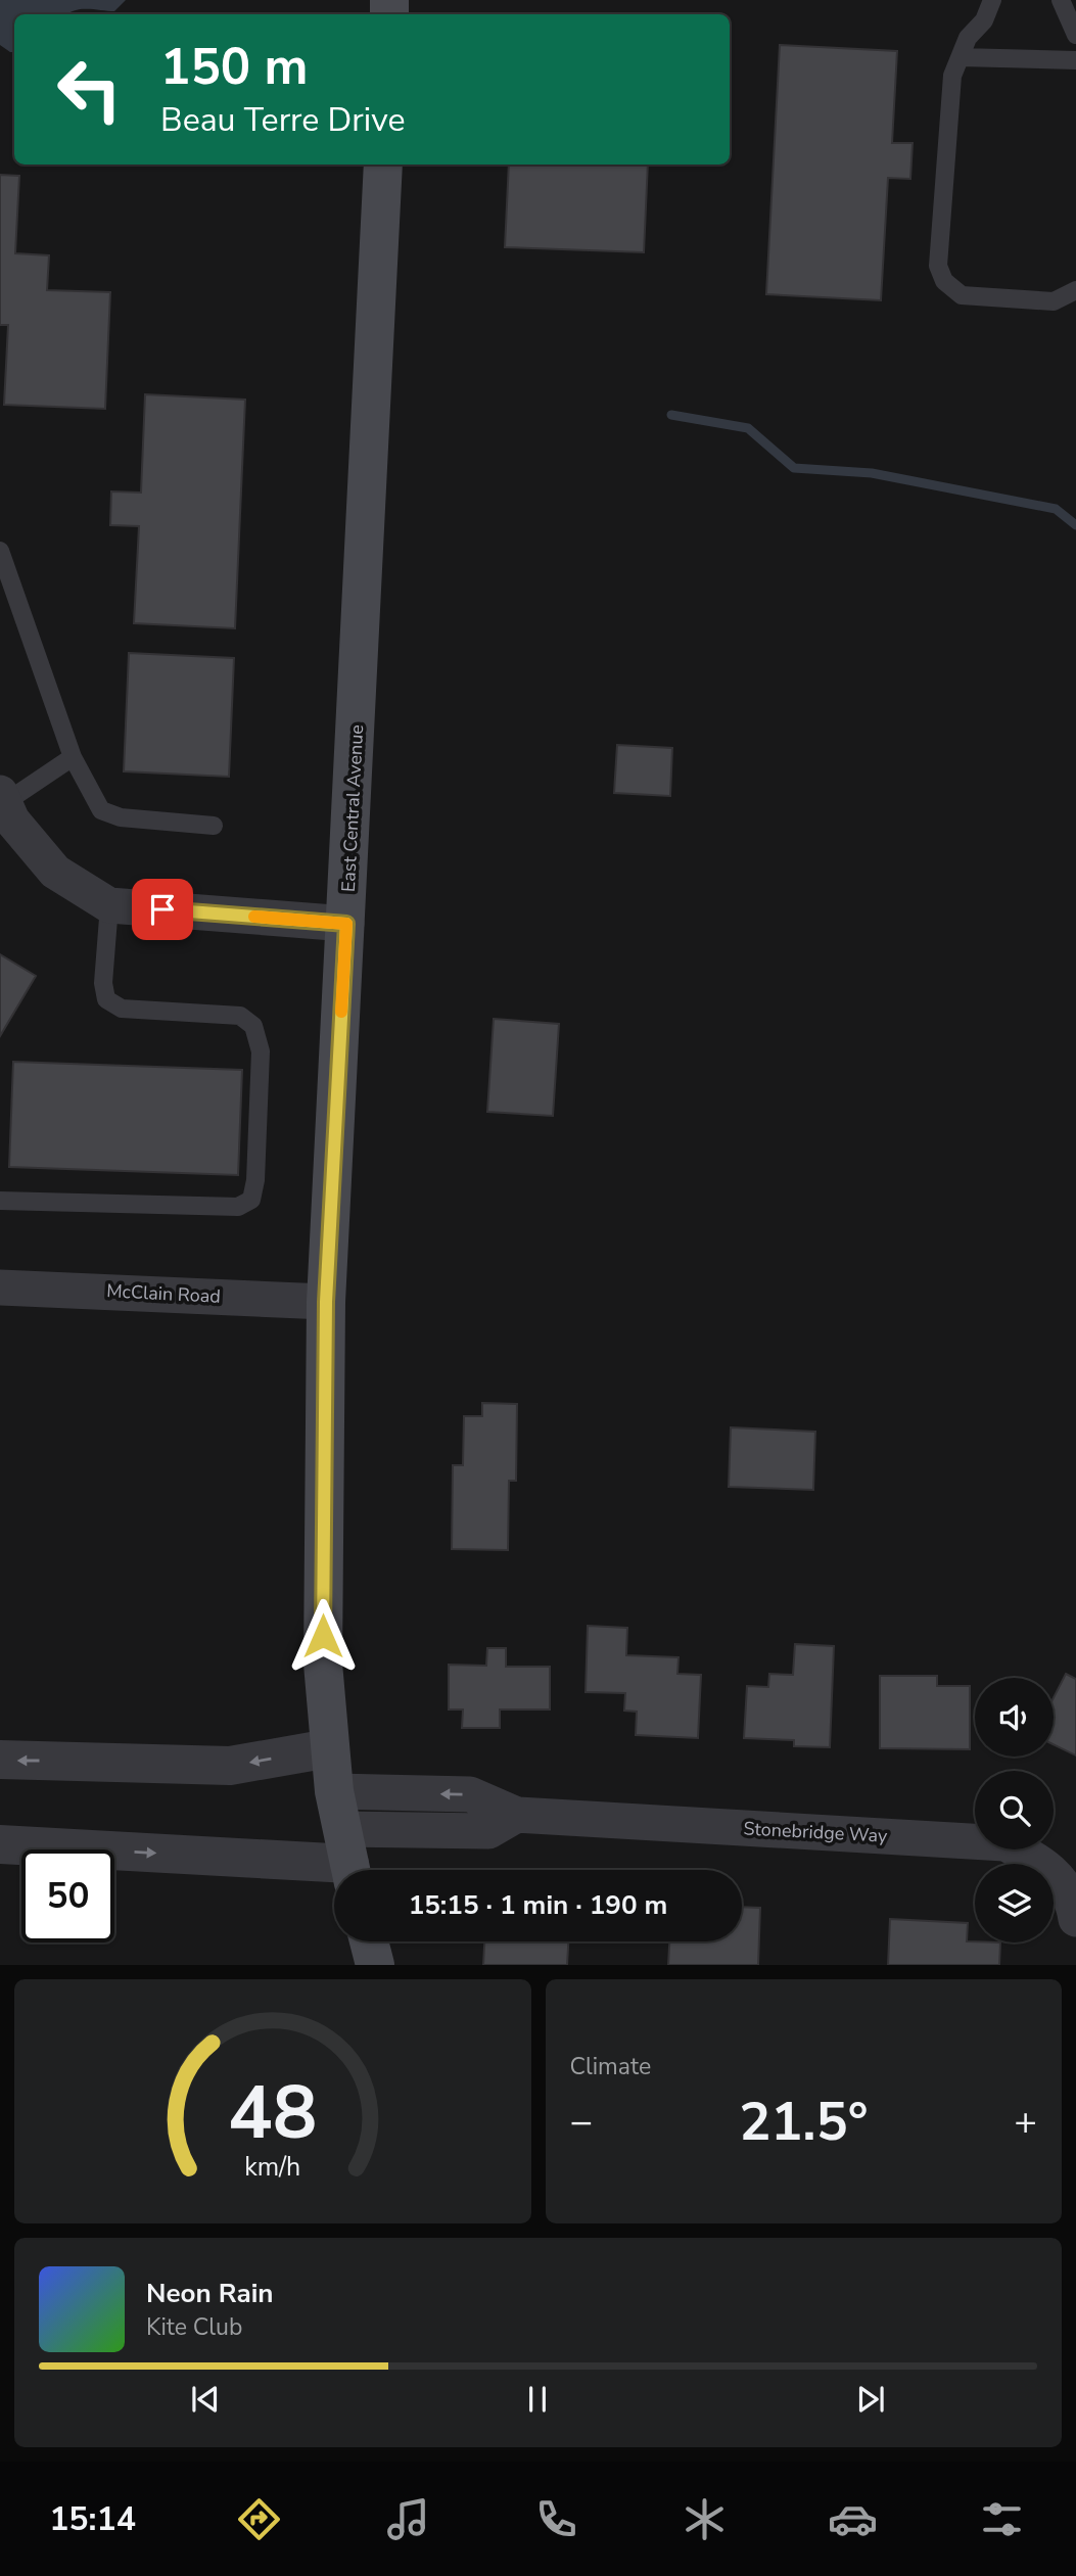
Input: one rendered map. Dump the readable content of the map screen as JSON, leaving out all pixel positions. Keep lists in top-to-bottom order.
{
  "streets": {
    "main road": ["East Central Avenue"],
    "street": ["McClain Road", "Stonebridge Way"]
  },
  "crossings": [
    ["East Central Avenue", "McClain Road"],
    ["East Central Avenue", "Stonebridge Way"]
  ],
  "page": {
    "turn": ["150 m", "Beau Terre Drive"],
    "limit": "50",
    "trip": "15:15 · 1 min · 190 m",
    "tile": "Climate",
    "heat": ["−", "21.5°", "+"],
    "song": ["Neon Rain", "Kite Club"],
    "tabs": "15:14",
    "gauge": ["48", "km/h"]
  }
}
